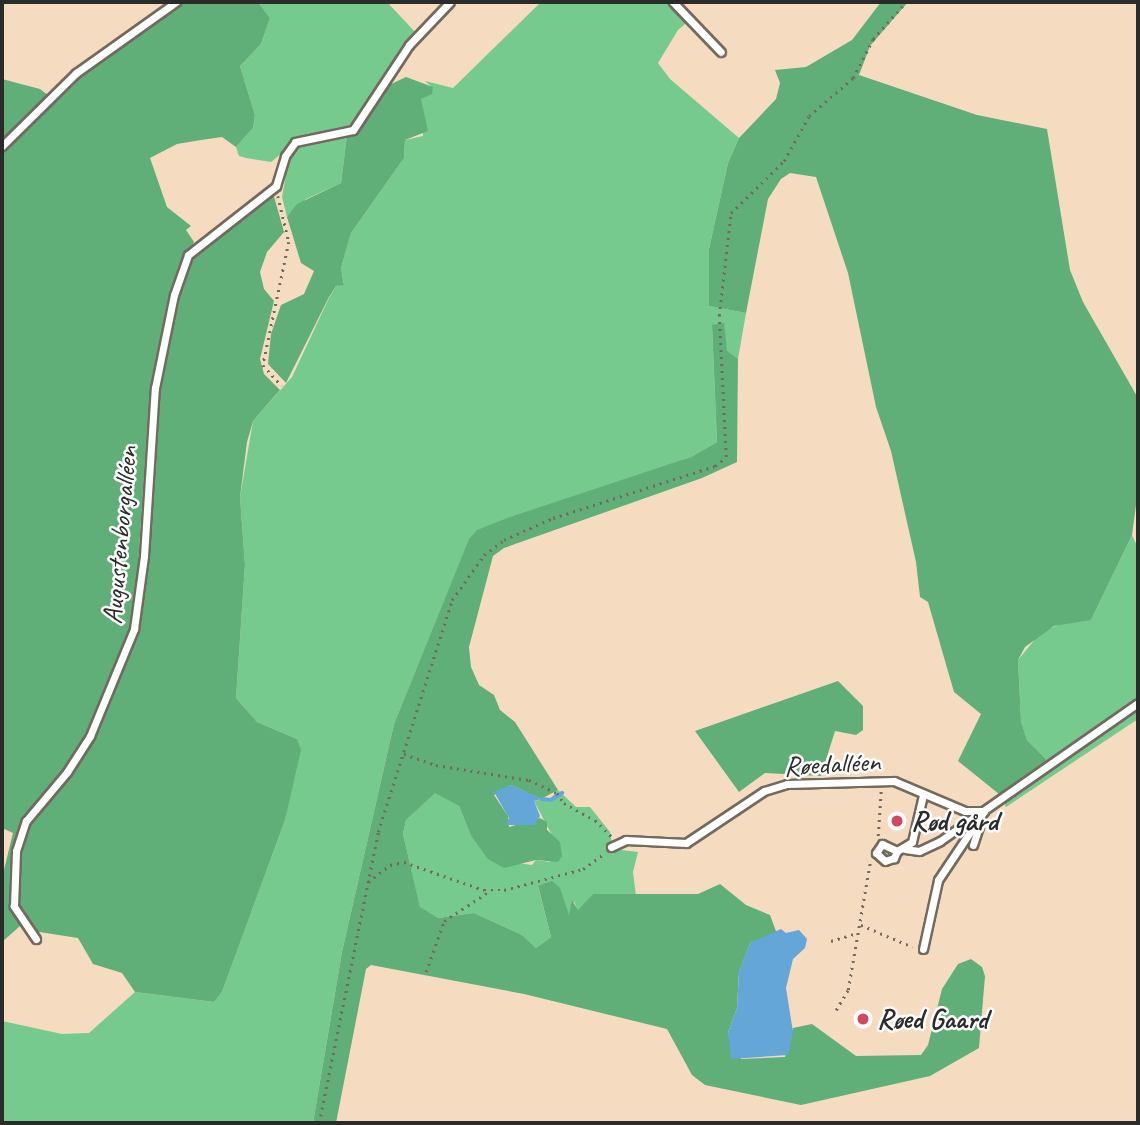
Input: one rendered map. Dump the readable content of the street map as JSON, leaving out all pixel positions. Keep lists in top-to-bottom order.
{
  "streets": {
    "lane": ["Augustenborgalléen", "Røedalléen"]
  },
  "places": ["Rød gård", "Røed Gaard"]
}
